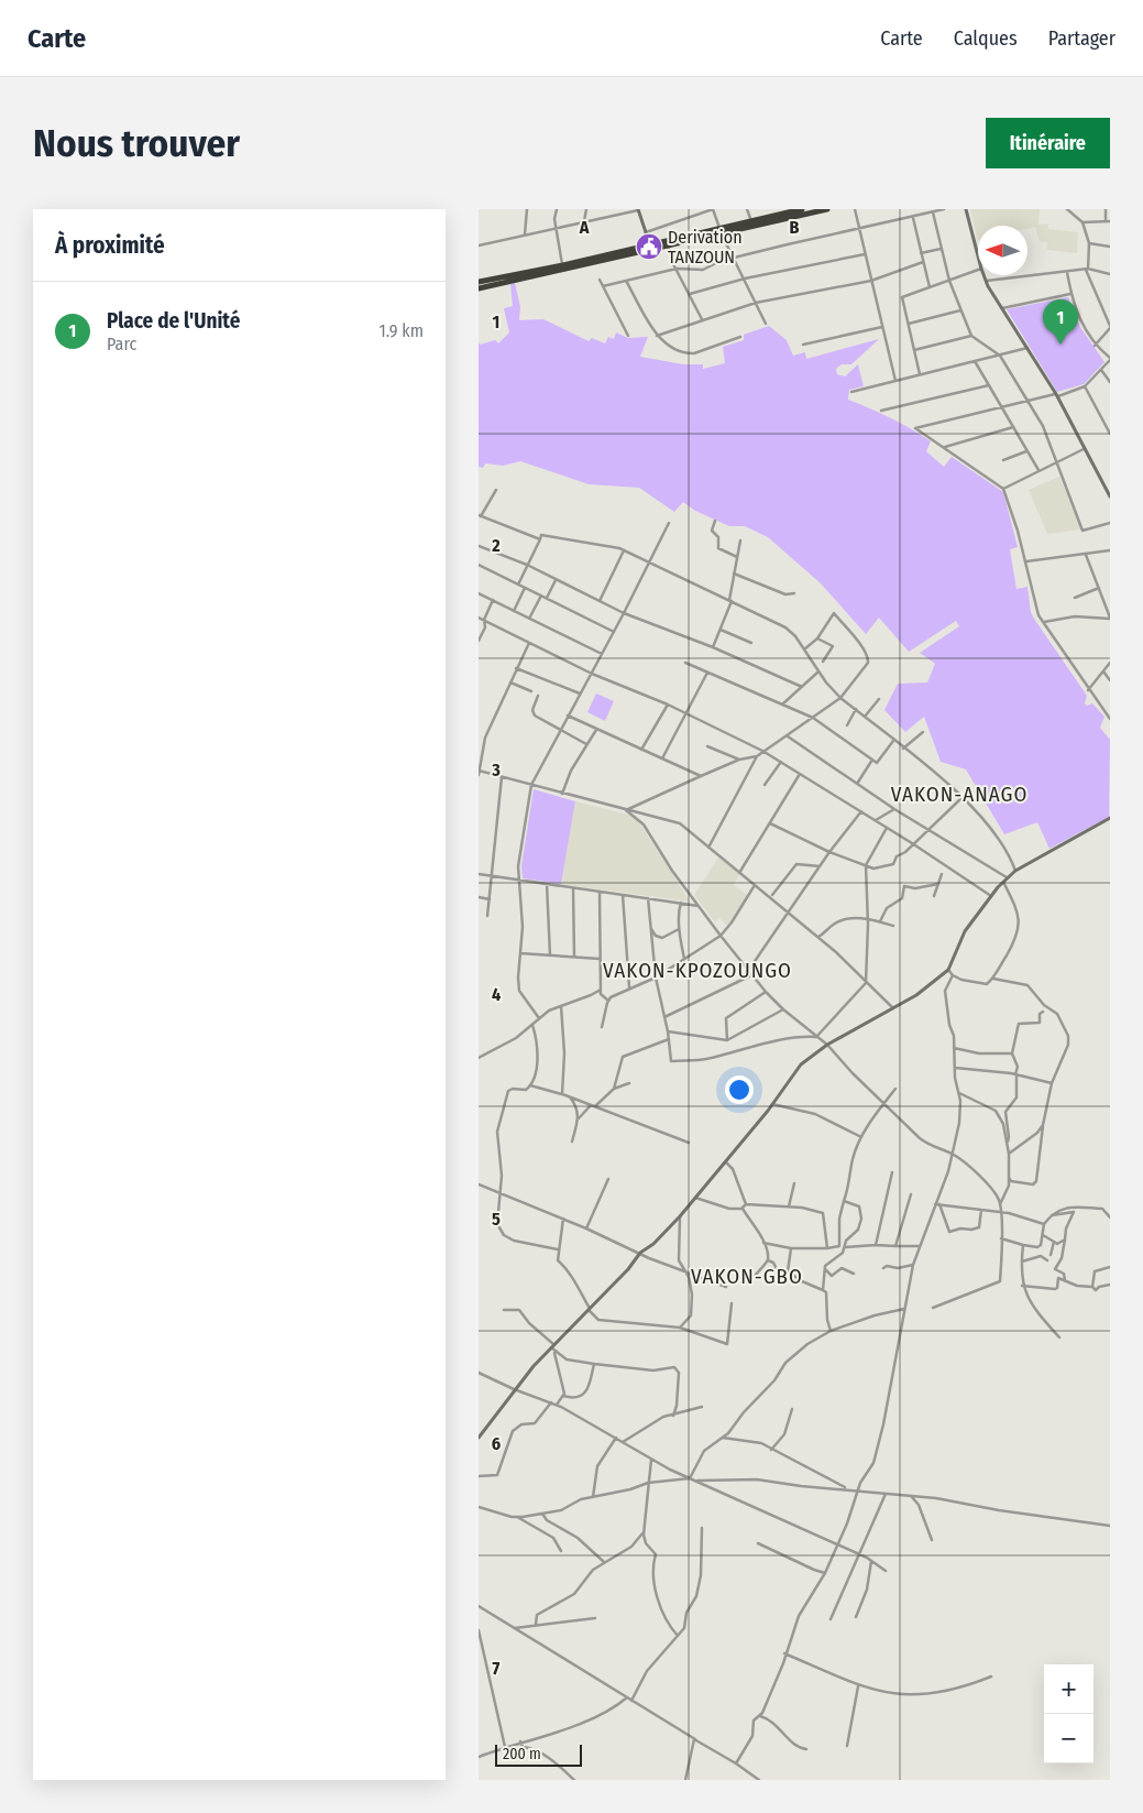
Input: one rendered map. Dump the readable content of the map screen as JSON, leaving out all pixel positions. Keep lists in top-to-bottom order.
{
  "districts": ["VAKON-ANAGO", "VAKON-KPOZOUNGO", "VAKON-GBO"],
  "places": {
    "public building": ["Derivation TANZOUN"]
  },
  "scale_bar": "200 m",
  "north": "left",
  "page": {
    "header": "Carte",
    "nav": ["Carte", "Calques", "Partager"],
    "buttons": "Itinéraire",
    "title": "Nous trouver",
    "heading": "À proximité",
    "list": [
      {
        "mark": "1",
        "name": "Place de l'Unité",
        "note": "Parc",
        "value": "1.9 km"
      }
    ],
    "pins": "1",
    "map_buttons": ["+", "−"],
    "scale": "200 m"
  },
  "grid": {
    "columns": ["A", "B"],
    "rows": [
      "1",
      "2",
      "3",
      "4",
      "5",
      "6",
      "7"
    ]
  }
}
